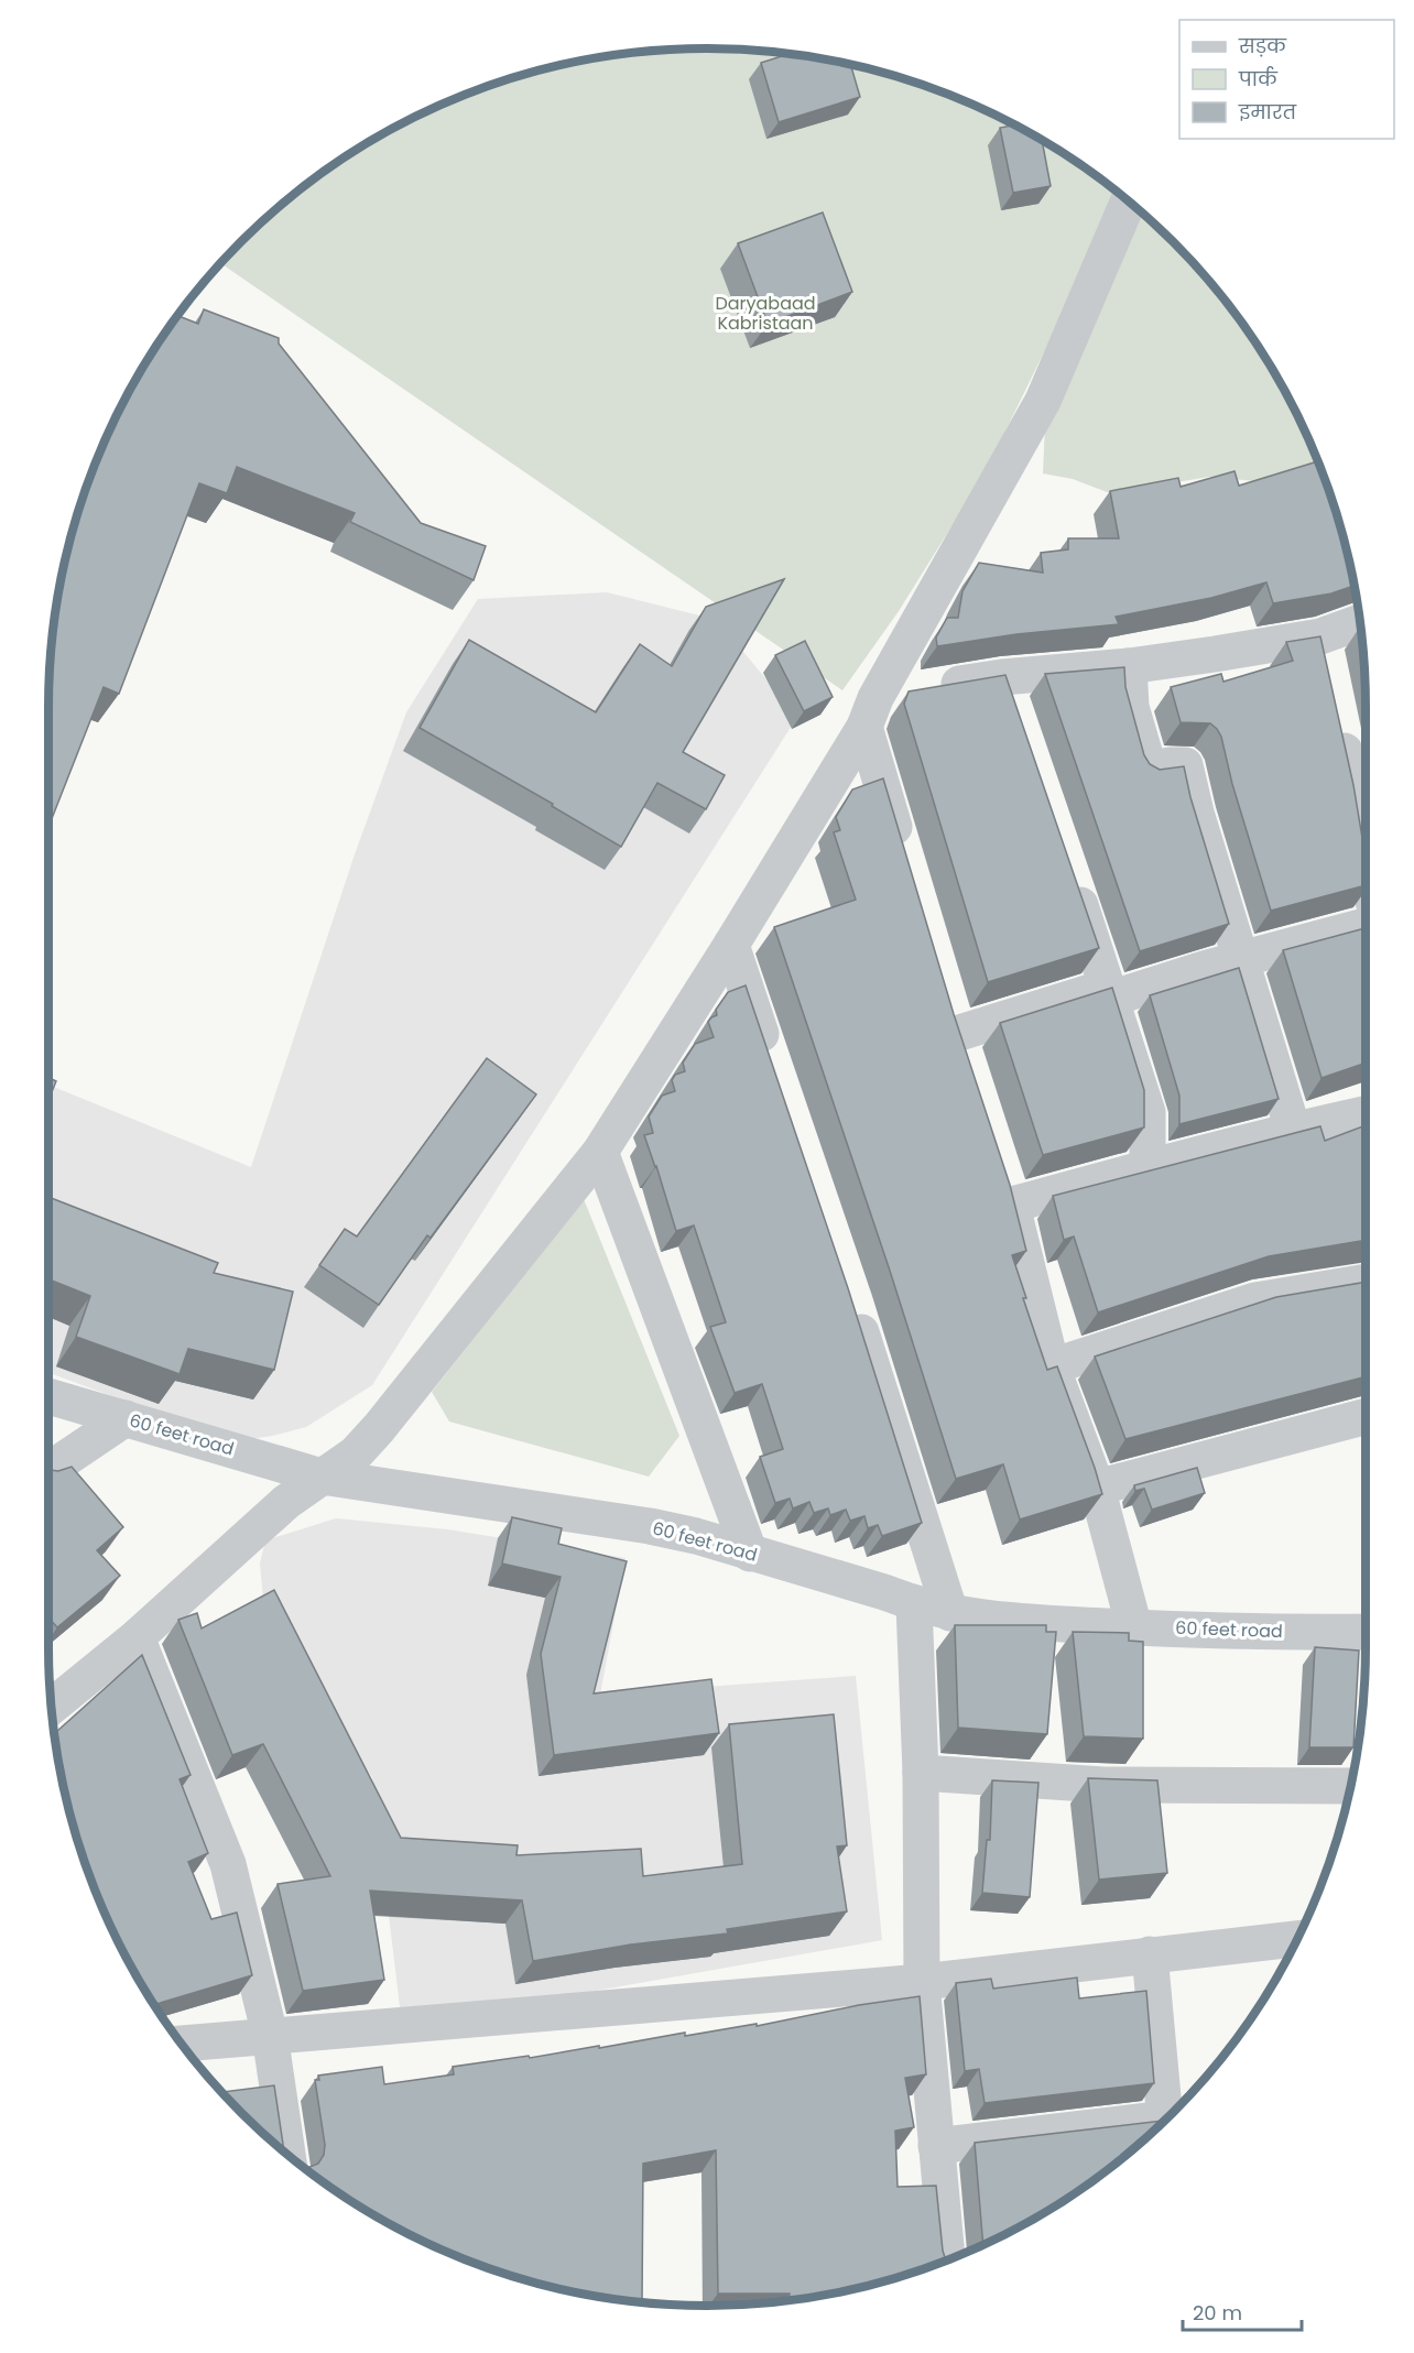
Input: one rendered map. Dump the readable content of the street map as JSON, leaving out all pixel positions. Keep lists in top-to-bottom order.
{
  "streets": {
    "street": ["60 feet road"]
  },
  "parks": ["Daryabaad Kabristaan"],
  "legend": ["सड़क", "पार्क", "इमारत"],
  "scale_bar": "20 m"
}
